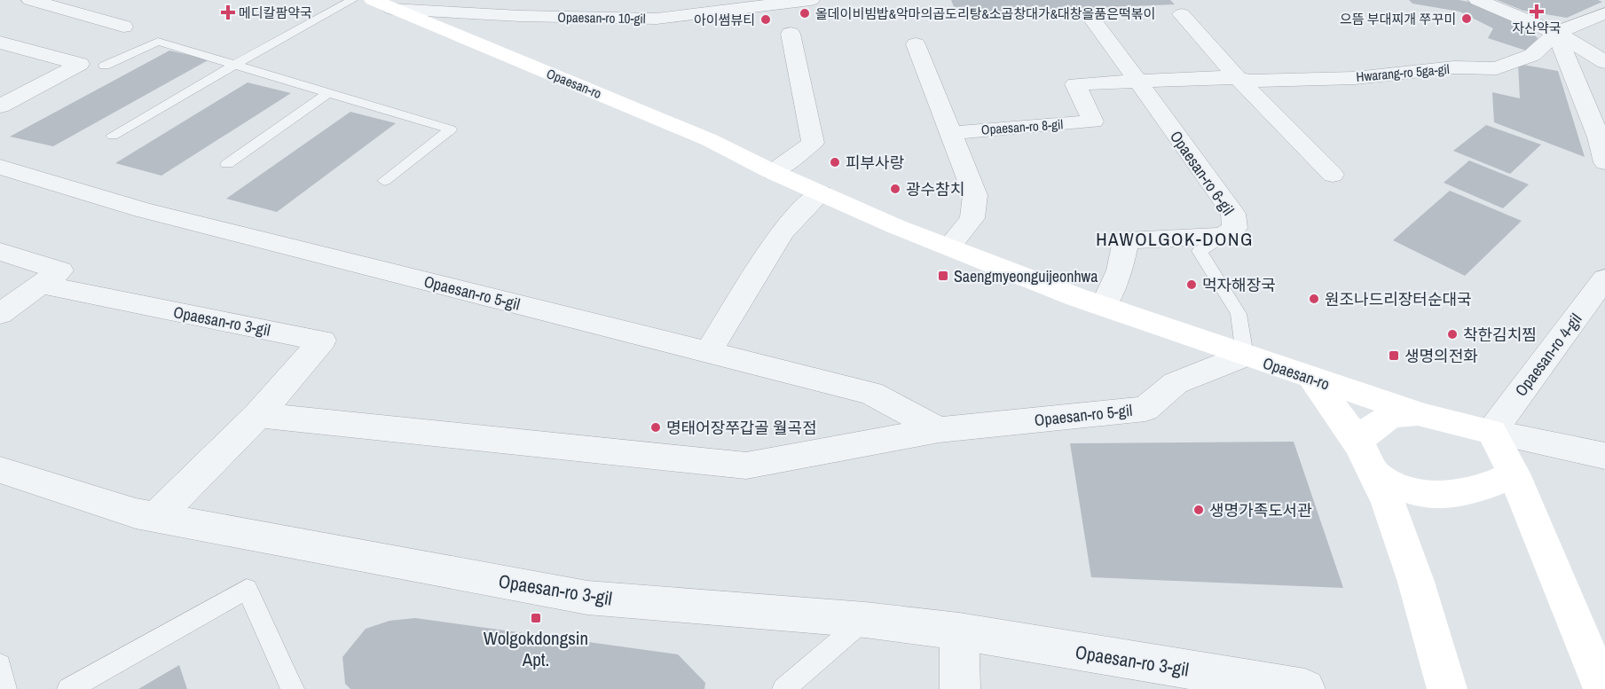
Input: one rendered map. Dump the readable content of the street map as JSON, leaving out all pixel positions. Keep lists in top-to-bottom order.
{
  "streets": {
    "main road": ["Opaesan-ro"],
    "street": [
      "Opaesan-ro 10-gil",
      "Hwarang-ro 5ga-gil",
      "Opaesan-ro 8-gil",
      "Opaesan-ro 6-gil",
      "Opaesan-ro 5-gil",
      "Opaesan-ro 3-gil",
      "Opaesan-ro 4-gil"
    ]
  },
  "crossings": [
    ["Opaesan-ro 10-gil", "Opaesan-ro"],
    ["Hwarang-ro 5ga-gil", "Opaesan-ro 8-gil"],
    ["Hwarang-ro 5ga-gil", "Opaesan-ro 6-gil"],
    ["Opaesan-ro", "Opaesan-ro 6-gil"],
    ["Opaesan-ro", "Opaesan-ro 5-gil"],
    ["Opaesan-ro", "Opaesan-ro 4-gil"],
    ["Opaesan-ro 6-gil", "Opaesan-ro 5-gil"],
    ["Opaesan-ro 5-gil", "Opaesan-ro 3-gil"]
  ],
  "districts": ["HAWOLGOK-DONG"],
  "places": {
    "health": ["자산약국", "메디칼팜약국"],
    "other": [
      "올데이비빔밥&악마의곱도리탕&소곱창대가&대창을품은떡볶이",
      "으뜸 부대찌개 쭈꾸미",
      "아이썸뷰티",
      "피부사랑",
      "광수참치",
      "먹자해장국",
      "원조나드리장터순대국",
      "착한김치찜",
      "명태어장쭈갑골 월곡점",
      "생명가족도서관"
    ],
    "transit": ["Saengmyeonguijeonhwa", "생명의전화", "Wolgokdongsin Apt."]
  }
}
